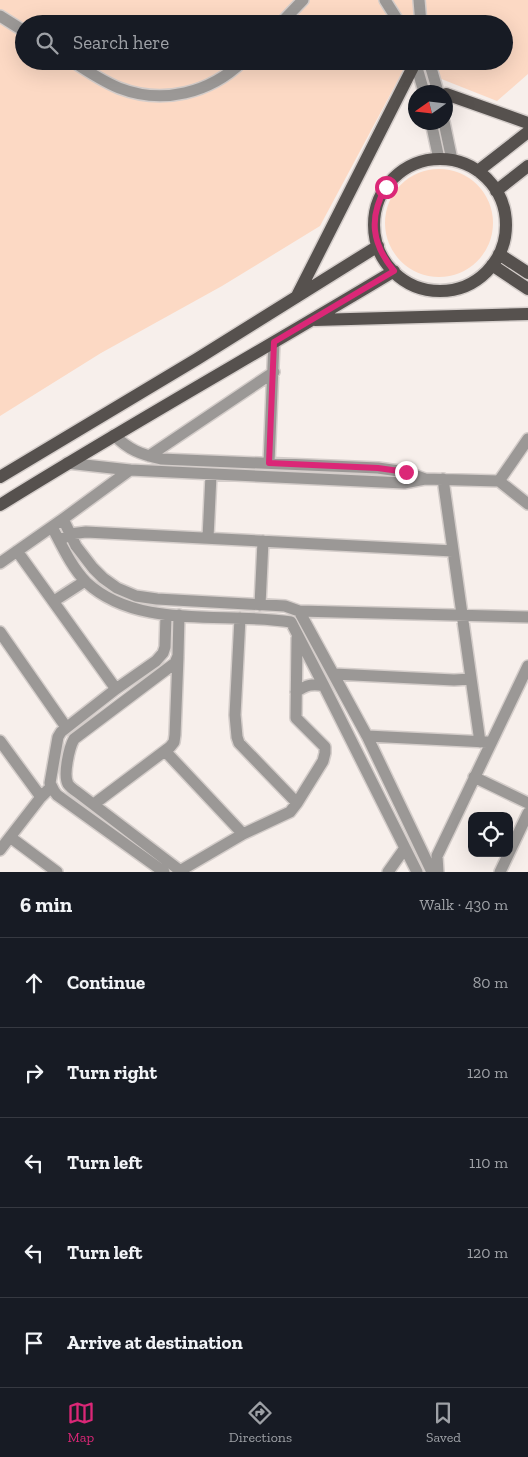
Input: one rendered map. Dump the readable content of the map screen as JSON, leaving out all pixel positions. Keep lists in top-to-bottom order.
{
  "north": "left",
  "page": {
    "search": "Search here",
    "heading": ["6 min", "Walk · 430 m"],
    "list": [
      ["Continue", "80 m"],
      ["Turn right", "120 m"],
      ["Turn left", "110 m"],
      ["Turn left", "120 m"],
      "Arrive at destination"
    ],
    "nav": ["Map", "Directions", "Saved"]
  }
}
